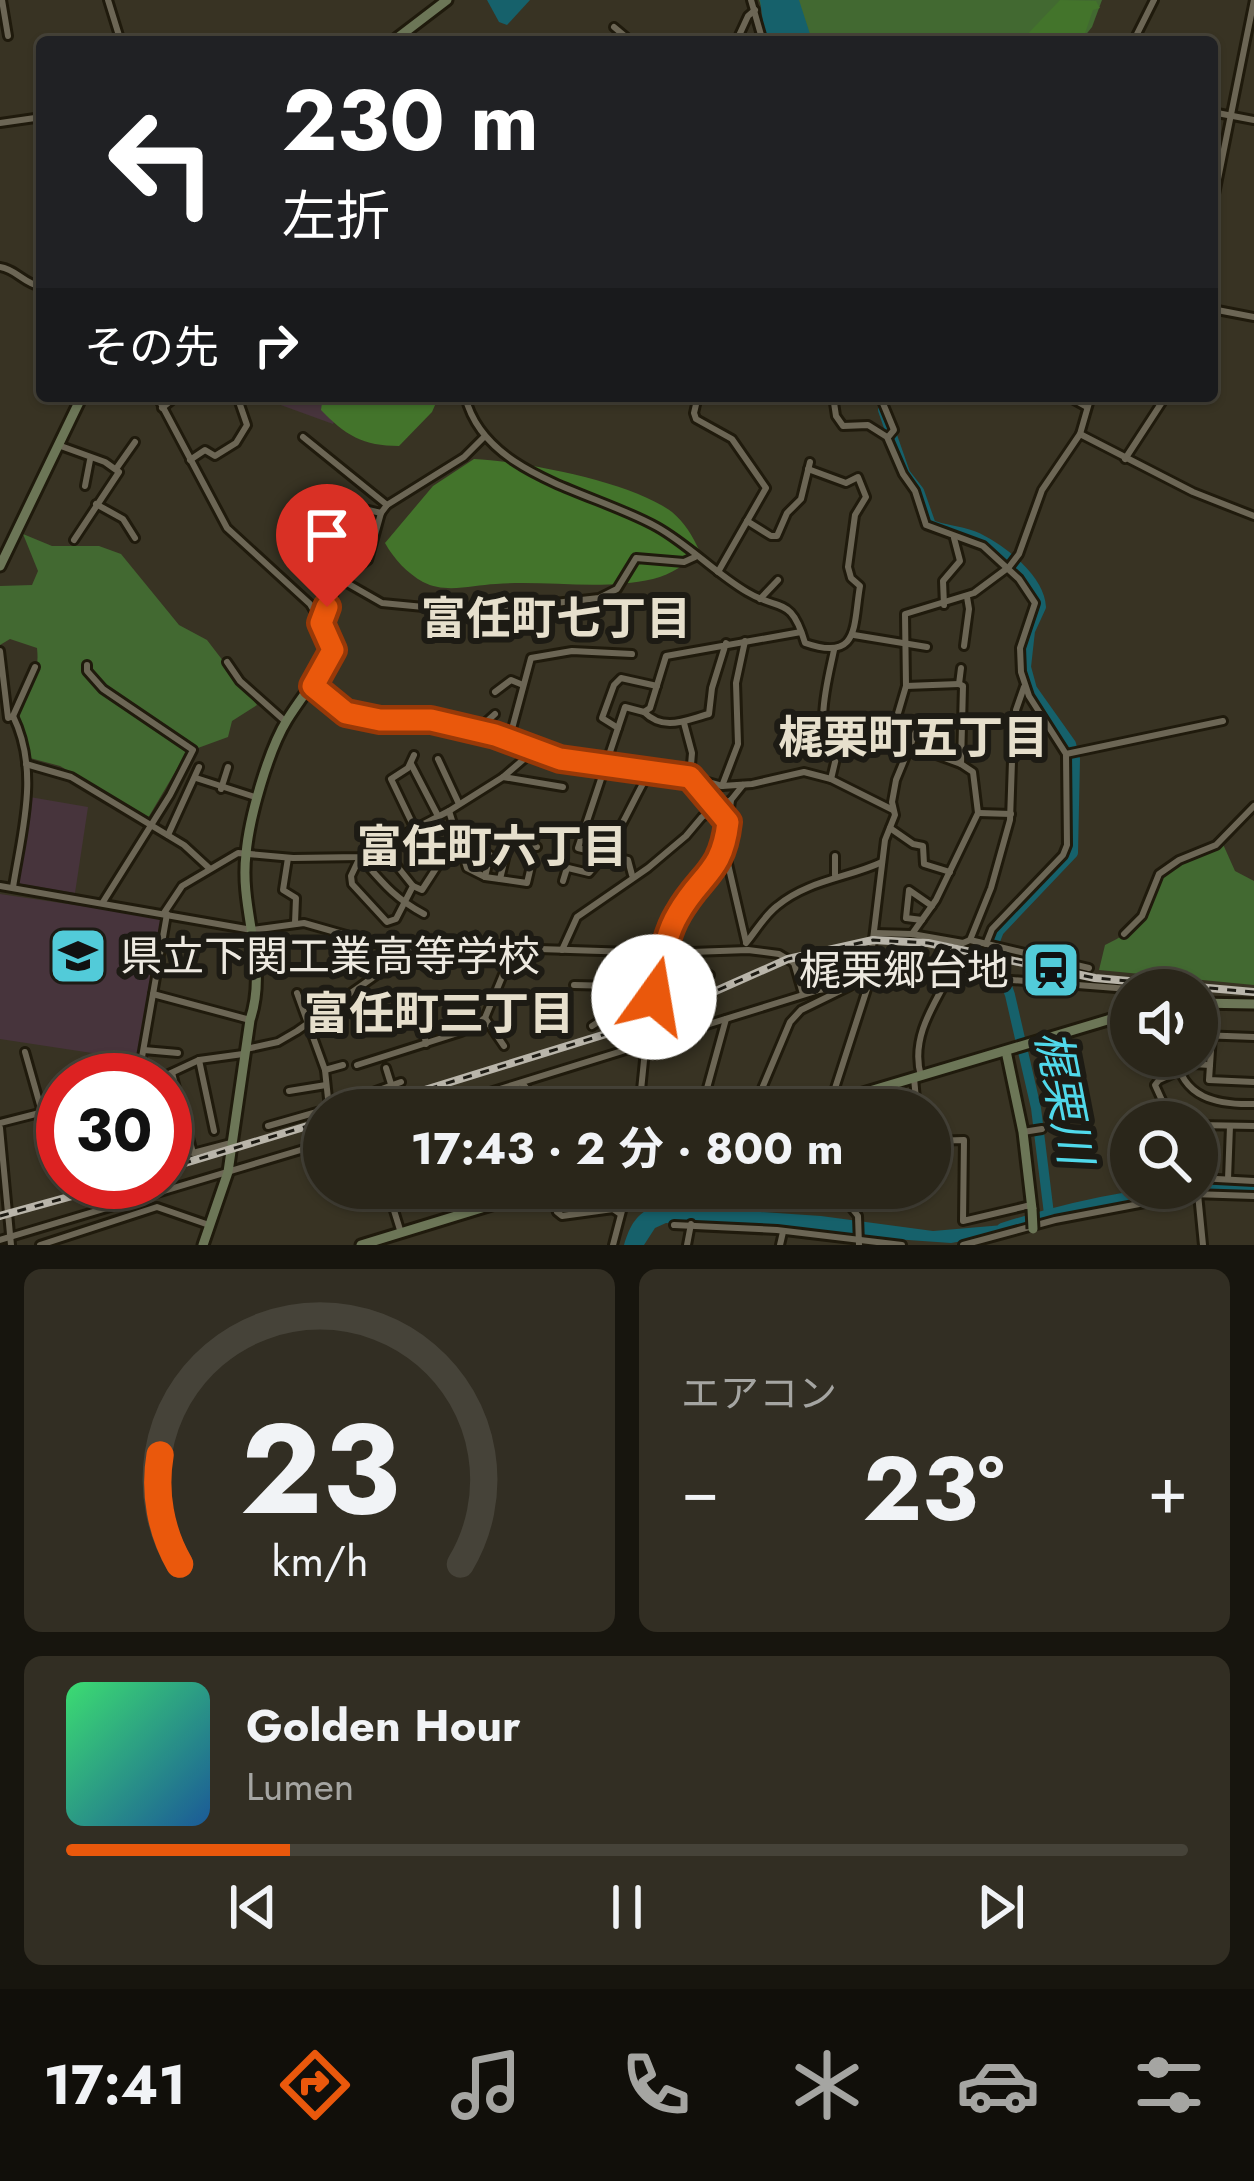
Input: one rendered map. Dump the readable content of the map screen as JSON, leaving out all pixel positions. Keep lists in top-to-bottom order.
{
  "districts": [
    "富任町七丁目",
    "梶栗町五丁目",
    "富任町六丁目",
    "富任町三丁目"
  ],
  "water": ["梶栗川"],
  "places": {
    "school or university": ["県立下関工業高等学校"],
    "station": ["梶栗郷台地"]
  },
  "page": {
    "turn": ["230 m", "左折"],
    "then": "その先",
    "limit": "30",
    "trip": "17:43 · 2 分 · 800 m",
    "tile": "エアコン",
    "heat": ["−", "23°", "+"],
    "song": ["Golden Hour", "Lumen"],
    "tabs": "17:41",
    "gauge": ["23", "km/h"]
  }
}
